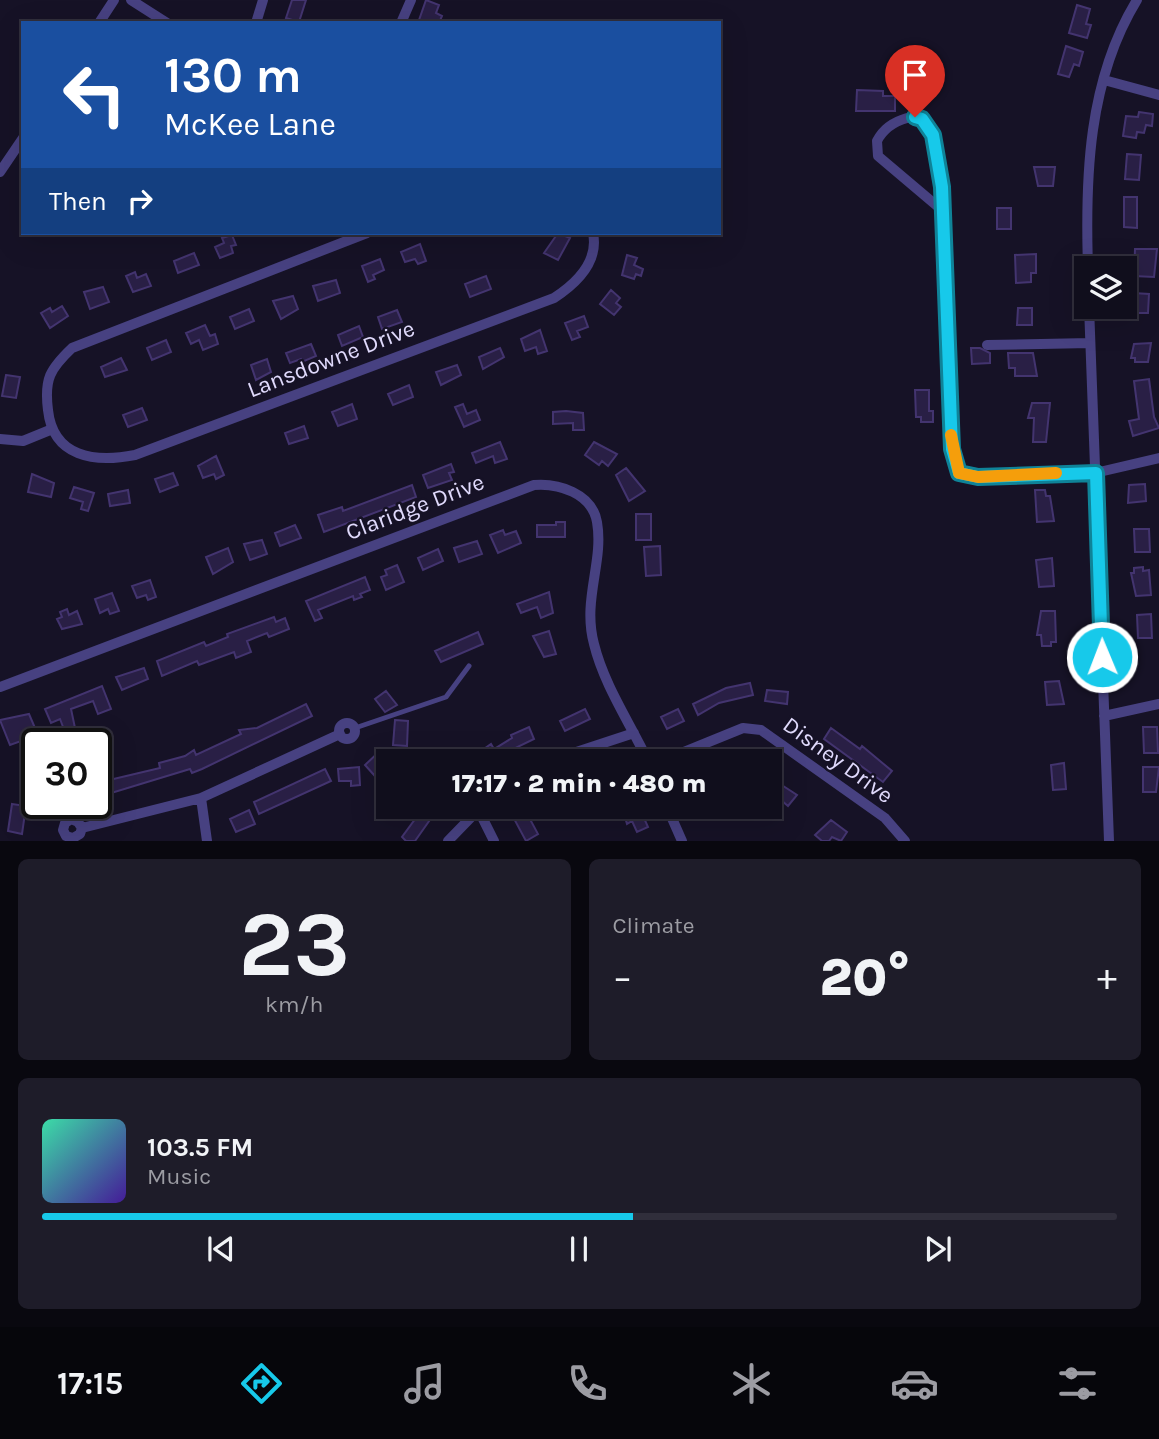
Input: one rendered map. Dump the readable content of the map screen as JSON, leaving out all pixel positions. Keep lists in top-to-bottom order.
{
  "streets": {
    "street": ["Lansdowne Drive", "Claridge Drive", "Disney Drive"]
  },
  "page": {
    "turn": ["130 m", "McKee Lane"],
    "then": "Then",
    "limit": "30",
    "trip": "17:17 · 2 min · 480 m",
    "tile": [
      ["23", "km/h"],
      "Climate"
    ],
    "heat": ["−", "20°", "+"],
    "song": ["103.5 FM", "Music"],
    "tabs": "17:15"
  }
}
